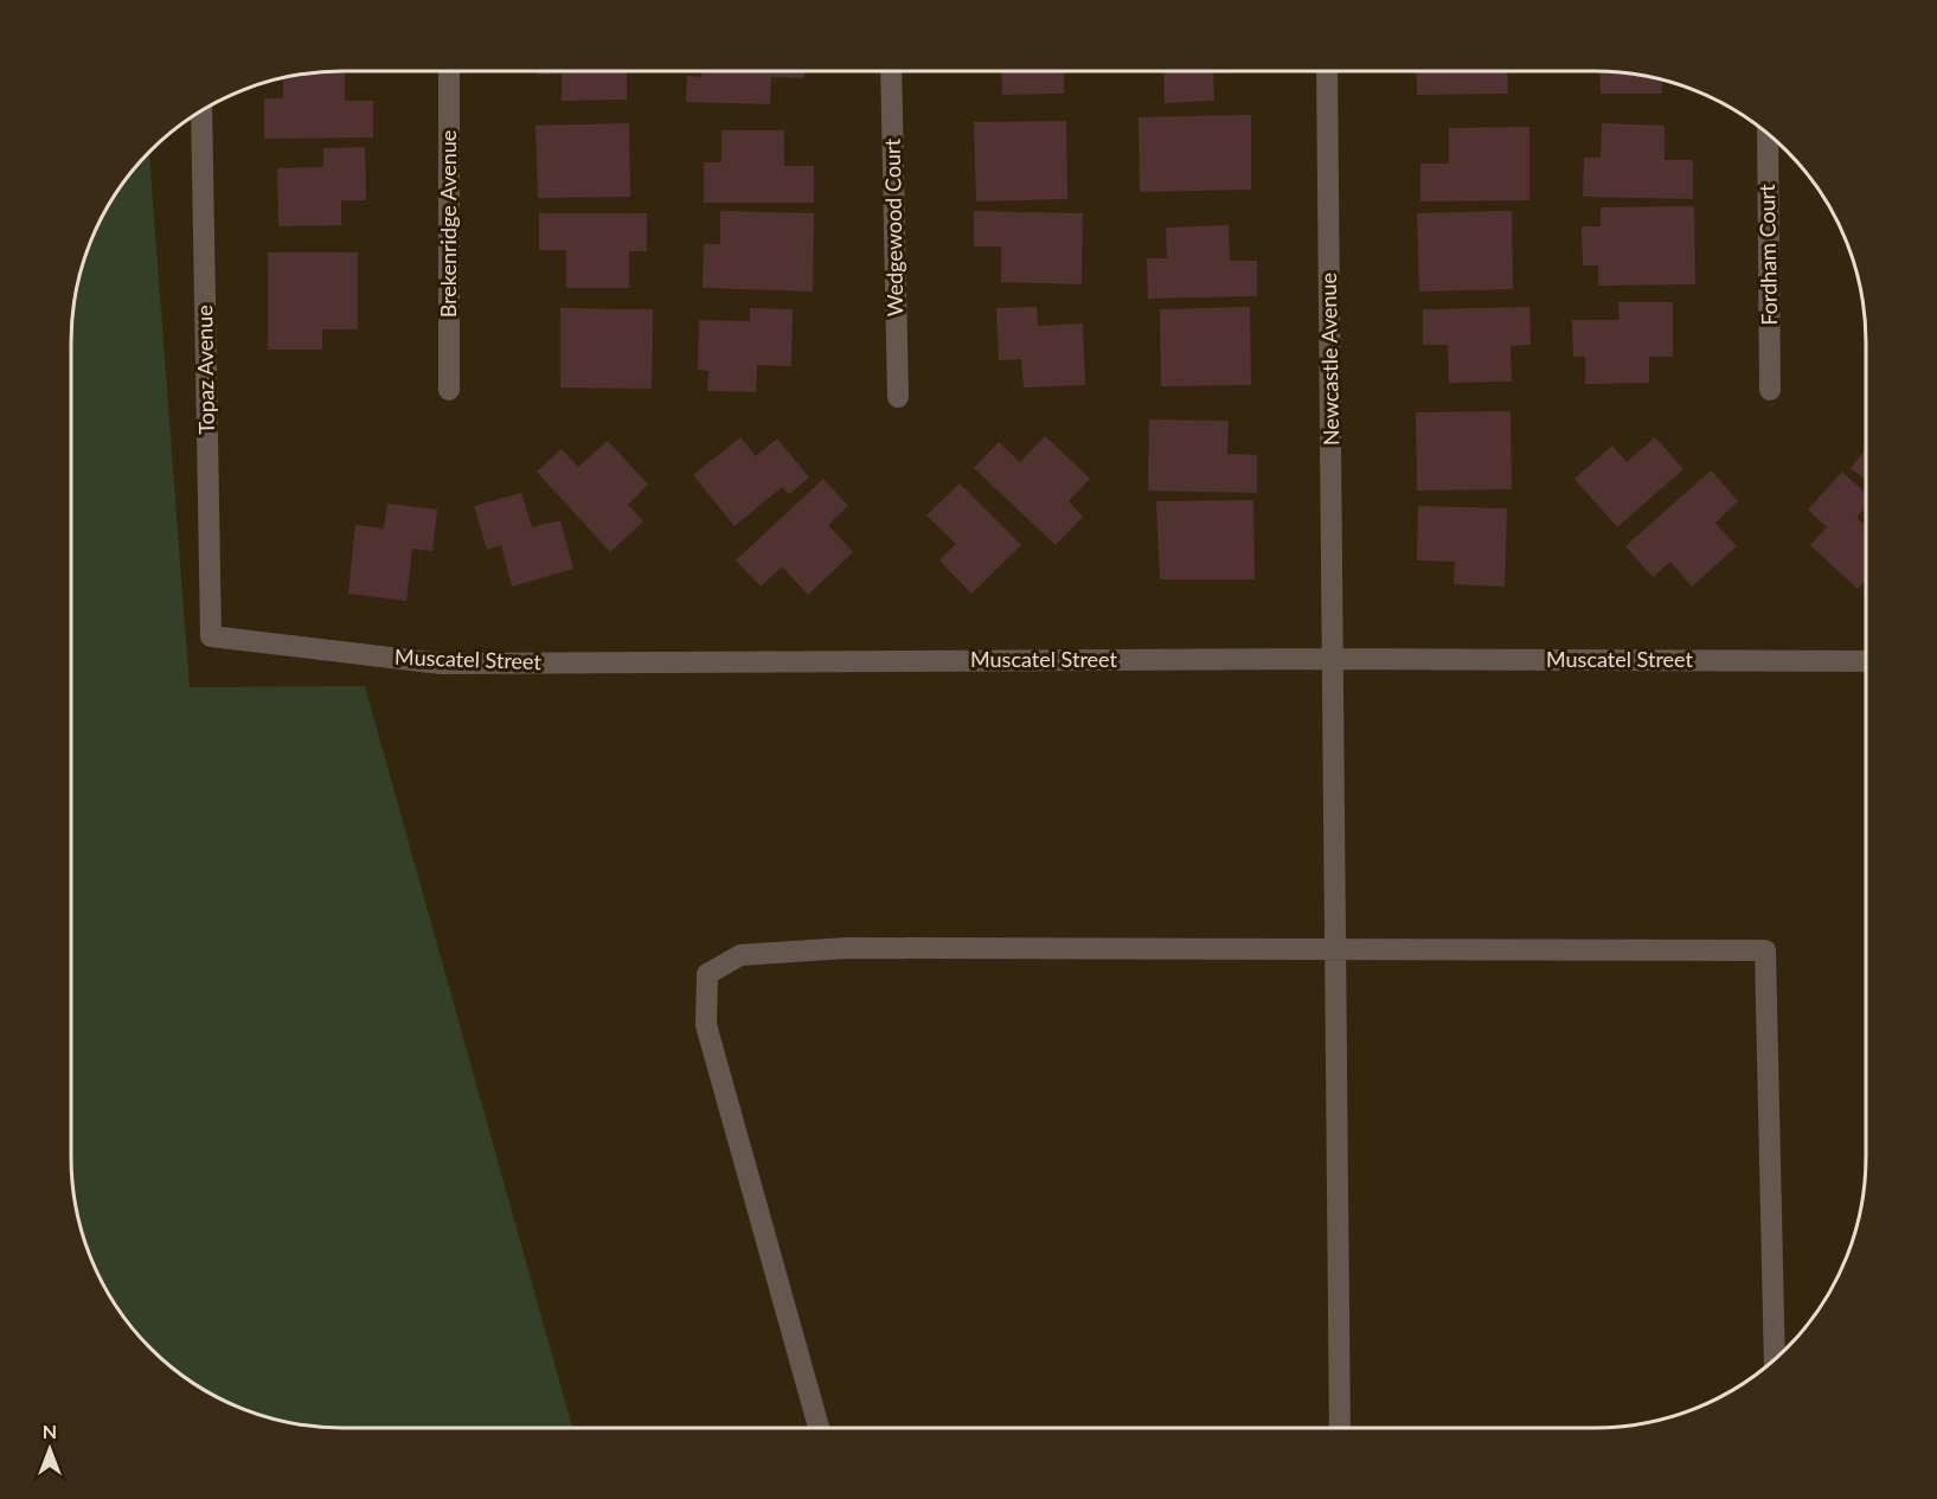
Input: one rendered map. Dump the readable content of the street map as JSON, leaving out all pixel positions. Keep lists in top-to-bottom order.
{
  "streets": {
    "street": [
      "Brekenridge Avenue",
      "Wedgewood Court",
      "Fordham Court",
      "Newcastle Avenue",
      "Topaz Avenue",
      "Muscatel Street"
    ]
  },
  "crossings": [
    ["Newcastle Avenue", "Muscatel Street"],
    ["Topaz Avenue", "Muscatel Street"]
  ],
  "north": "top"
}
